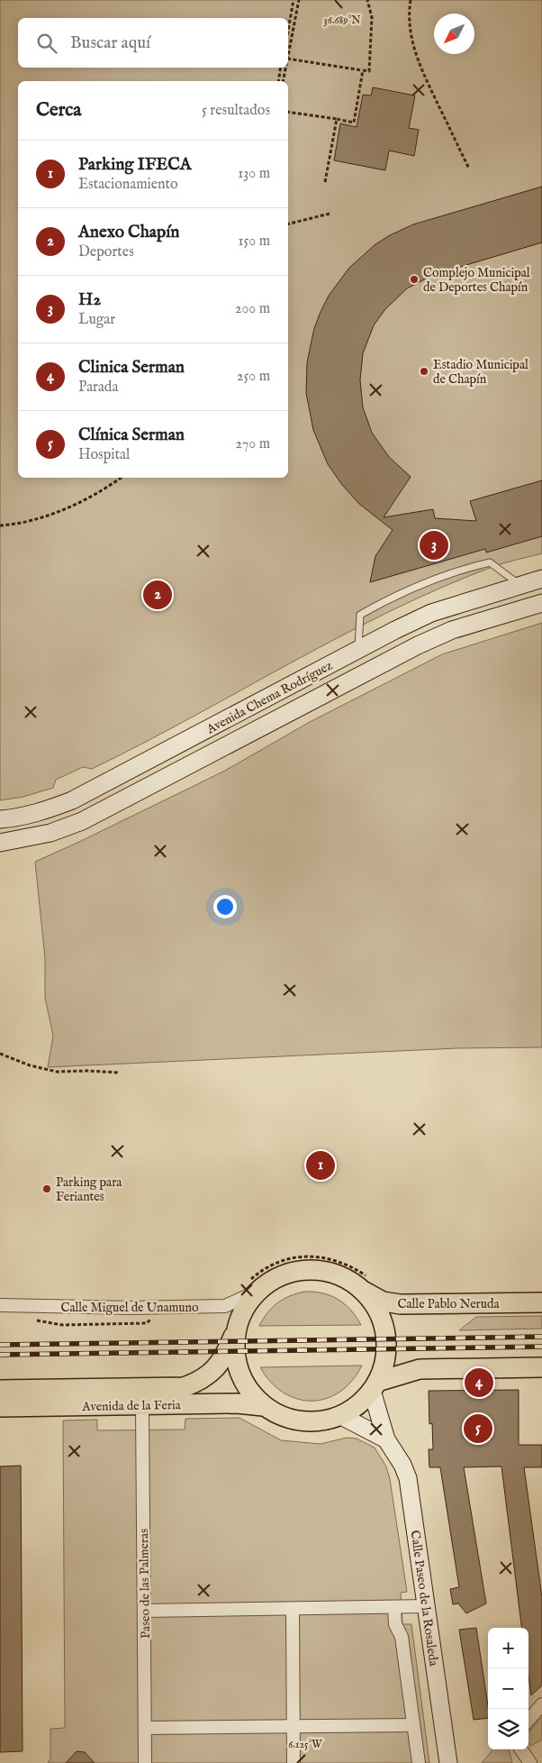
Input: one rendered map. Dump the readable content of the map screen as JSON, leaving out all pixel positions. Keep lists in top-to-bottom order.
{
  "streets": {
    "main road": [
      "Avenida Chema Rodríguez",
      "Calle Pablo Neruda",
      "Avenida de la Feria",
      "Calle Paseo de la Rosaleda"
    ],
    "street": ["Calle Miguel de Unamuno", "Paseo de las Palmeras"]
  },
  "crossings": [
    ["Calle Pablo Neruda", "Calle Miguel de Unamuno"],
    ["Calle Pablo Neruda", "Avenida de la Feria"],
    ["Calle Pablo Neruda", "Calle Paseo de la Rosaleda"],
    ["Calle Miguel de Unamuno", "Avenida de la Feria"],
    ["Calle Miguel de Unamuno", "Calle Paseo de la Rosaleda"],
    ["Avenida de la Feria", "Paseo de las Palmeras"],
    ["Avenida de la Feria", "Calle Paseo de la Rosaleda"]
  ],
  "places": ["Complejo Municipal de Deportes Chapín", "Estadio Municipal de Chapín", "Parking para Feriantes"],
  "north": "bottom left",
  "page": {
    "search": "Buscar aquí",
    "heading": ["Cerca", "5 resultados"],
    "list": [
      {
        "mark": "1",
        "name": "Parking IFECA",
        "note": "Estacionamiento",
        "value": "130 m"
      },
      {
        "mark": "2",
        "name": "Anexo Chapín",
        "note": "Deportes",
        "value": "150 m"
      },
      {
        "mark": "3",
        "name": "H2",
        "note": "Lugar",
        "value": "200 m"
      },
      {
        "mark": "4",
        "name": "Clinica Serman",
        "note": "Parada",
        "value": "250 m"
      },
      {
        "mark": "5",
        "name": "Clínica Serman",
        "note": "Hospital",
        "value": "270 m"
      }
    ],
    "pins": [
      "3",
      "2",
      "1",
      "4",
      "5"
    ],
    "map_buttons": ["+", "−"]
  },
  "coordinates": ["36.689°N", "6.125°W"]
}
